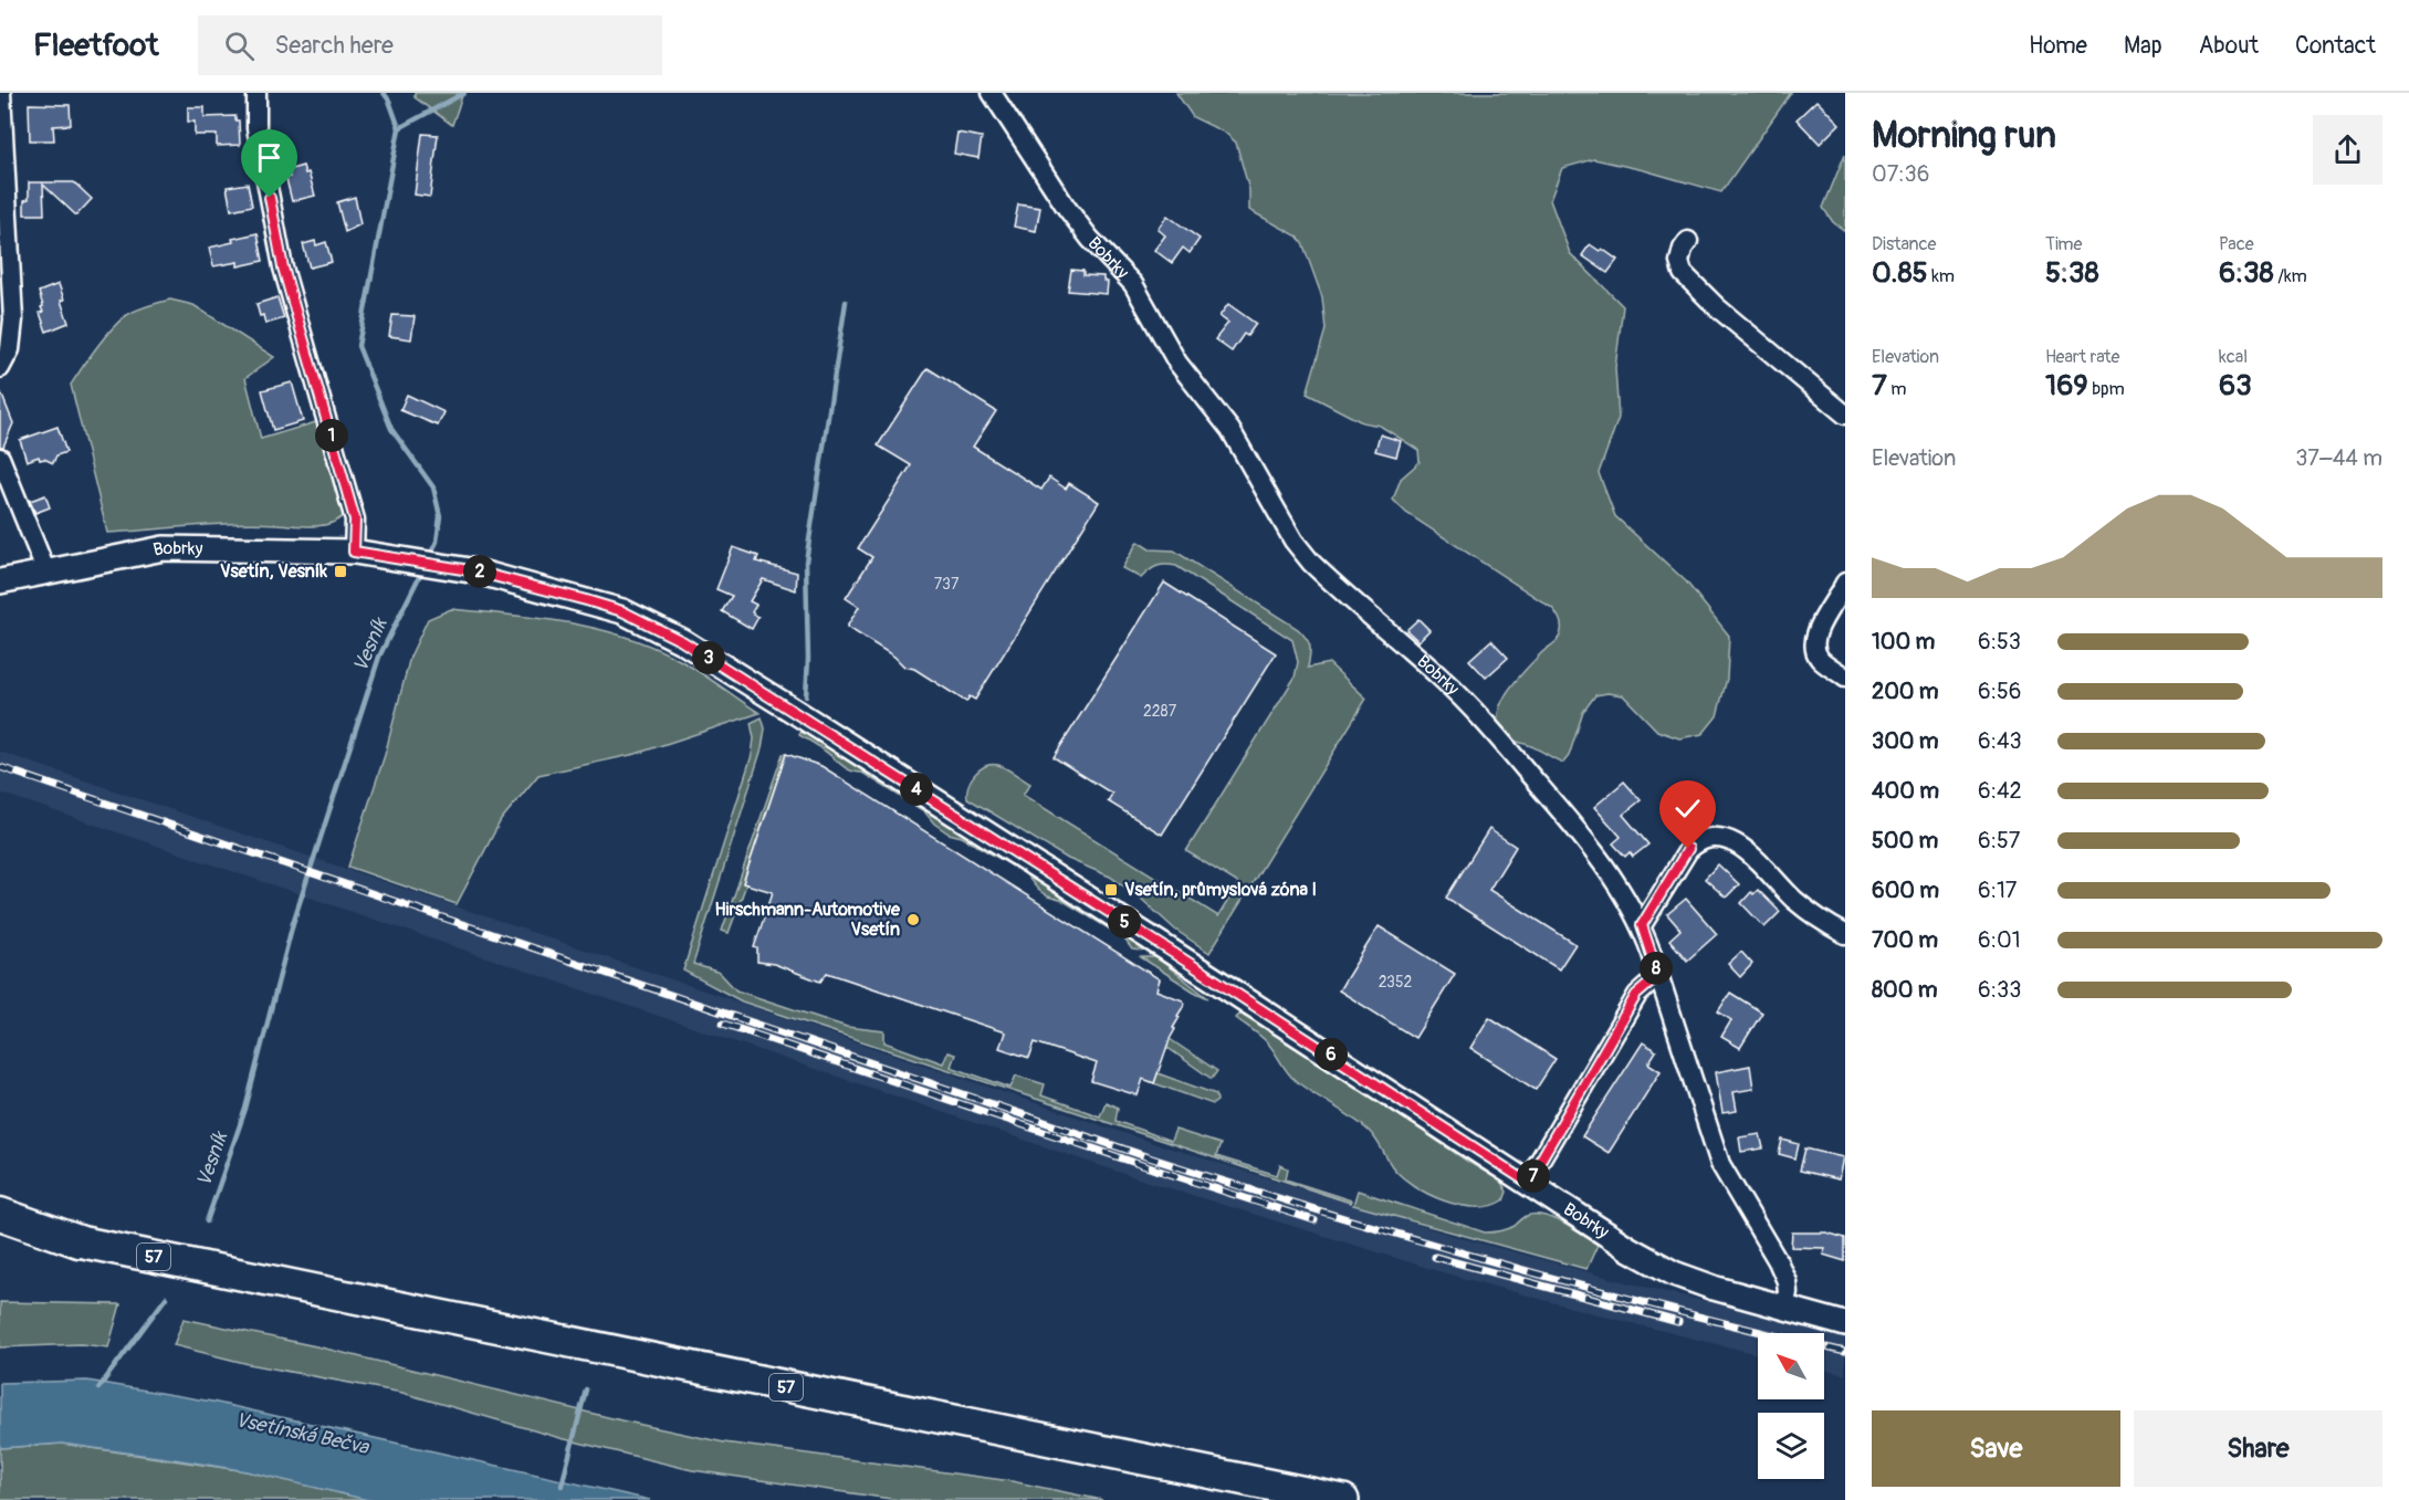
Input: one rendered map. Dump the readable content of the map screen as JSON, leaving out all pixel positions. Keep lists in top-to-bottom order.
{
  "streets": {
    "highway": ["57"],
    "street": ["Bobrky"]
  },
  "water": ["Vesník", "Vsetínská Bečva"],
  "places": {
    "transit": ["Vsetín, Vesník", "Vsetín, průmyslová zóna I"],
    "other": ["Hirschmann-Automotive Vsetín"]
  },
  "house_numbers": ["737", "2287", "2352"],
  "north": "top left",
  "page": {
    "header": "Fleetfoot",
    "search": "Search here",
    "nav": [
      "Home",
      "Map",
      "About",
      "Contact"
    ],
    "heading": ["Morning run", "07:36"],
    "stats": [
      ["Distance", "0.85 km"],
      ["Time", "5:38"],
      ["Pace", "6:38 /km"],
      ["Elevation", "7 m"],
      ["Heart rate", "169 bpm"],
      ["kcal", "63"]
    ],
    "pins": [
      "1",
      "2",
      "3",
      "4",
      "5",
      "8",
      "6",
      "7"
    ],
    "chart": ["Elevation", "37–44 m"],
    "list": [
      {
        "name": "100 m",
        "note": "6:53"
      },
      {
        "name": "200 m",
        "note": "6:56"
      },
      {
        "name": "300 m",
        "note": "6:43"
      },
      {
        "name": "400 m",
        "note": "6:42"
      },
      {
        "name": "500 m",
        "note": "6:57"
      },
      {
        "name": "600 m",
        "note": "6:17"
      },
      {
        "name": "700 m",
        "note": "6:01"
      },
      {
        "name": "800 m",
        "note": "6:33"
      }
    ],
    "buttons": ["Save", "Share"]
  }
}
